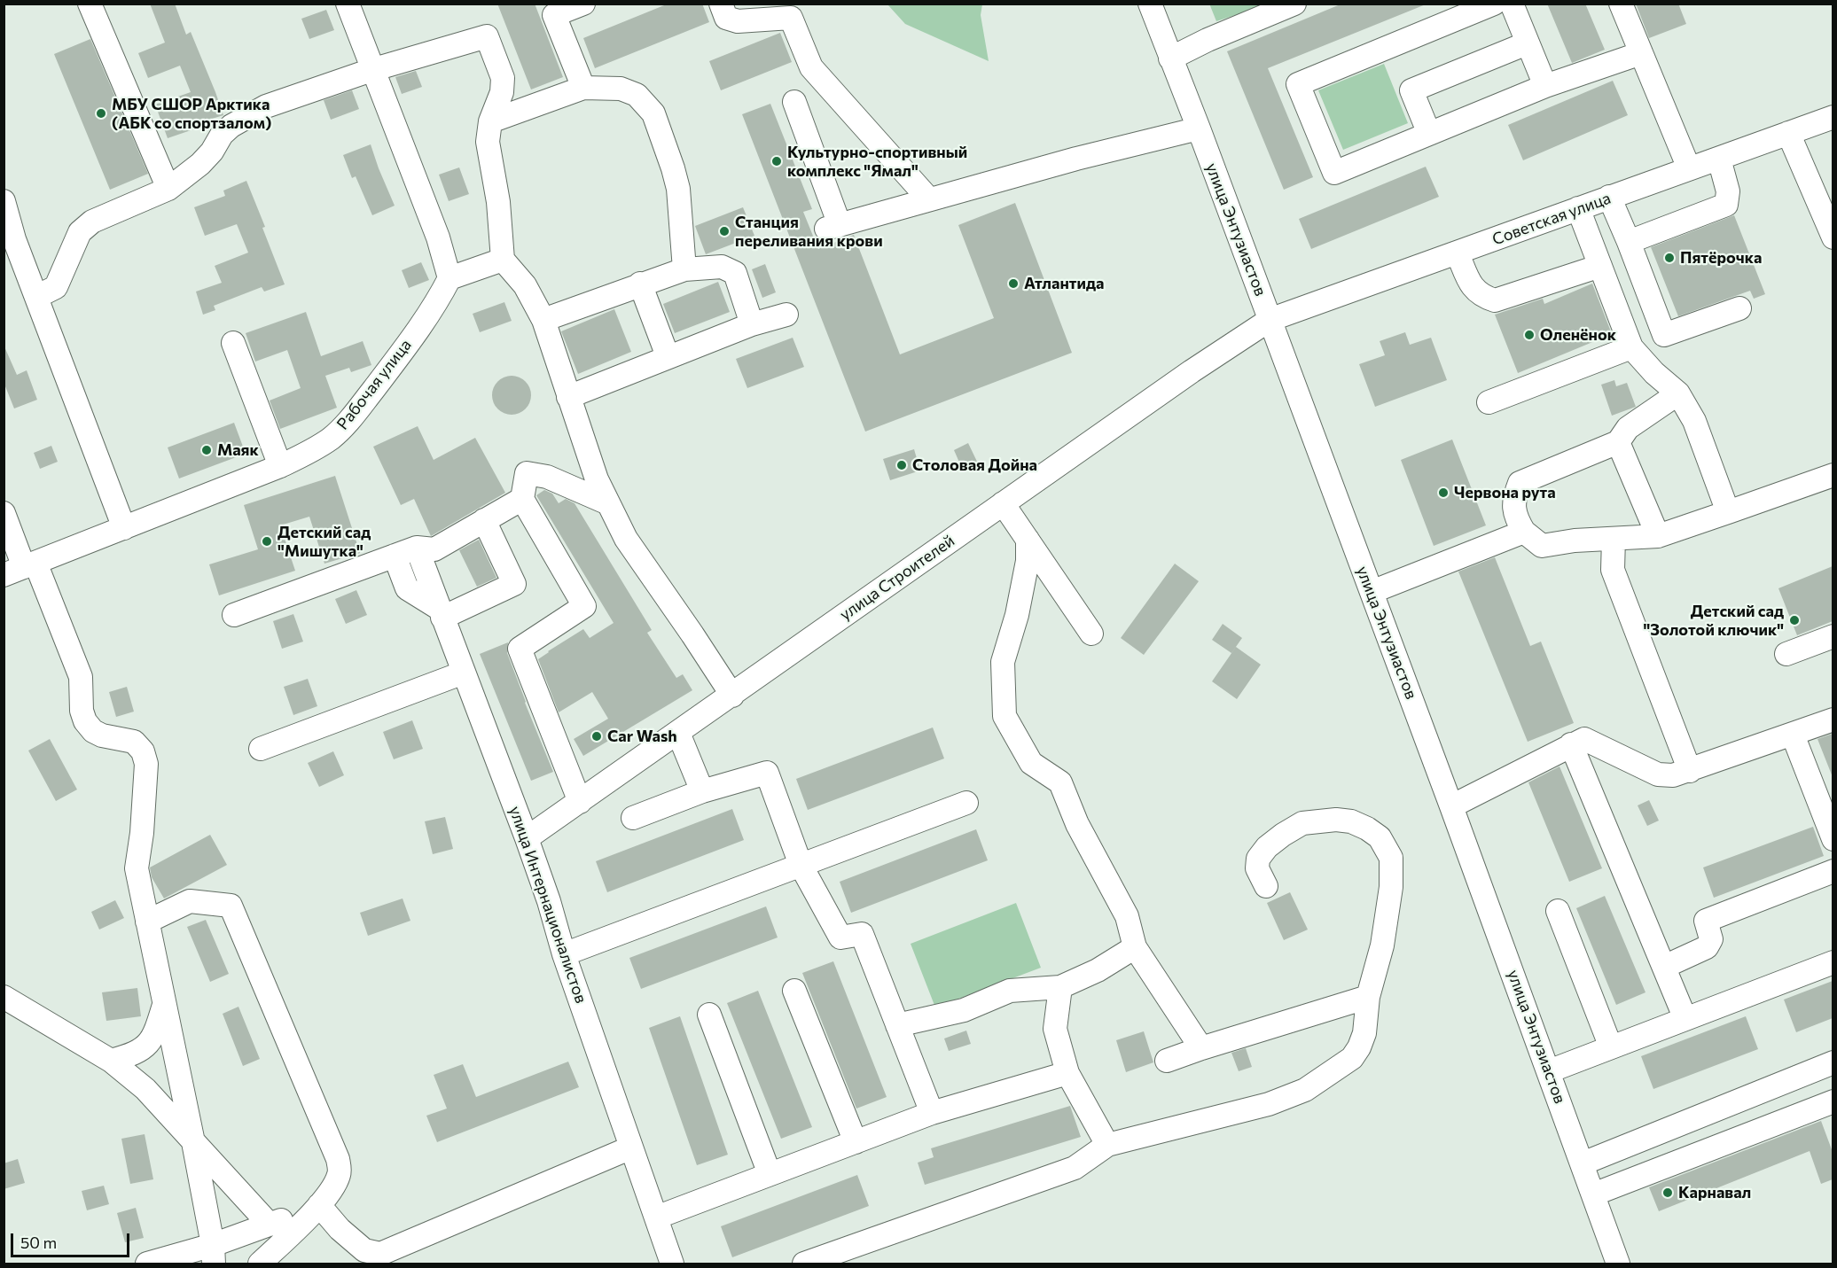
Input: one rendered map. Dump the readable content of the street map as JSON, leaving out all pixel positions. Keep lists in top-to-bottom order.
{
  "streets": {
    "street": [
      "Советская улица",
      "улица Энтузиастов",
      "Рабочая улица",
      "улица Строителей",
      "улица Интернационалистов"
    ]
  },
  "crossings": [
    ["Советская улица", "улица Энтузиастов"],
    ["Советская улица", "улица Строителей"],
    ["улица Энтузиастов", "улица Строителей"],
    ["улица Строителей", "улица Интернационалистов"]
  ],
  "places": [
    "МБУ СШОР Арктика (АБК со спортзалом)",
    "Культурно-спортивный комплекс \"Ямал\"",
    "Станция переливания крови",
    "Пятёрочка",
    "Атлантида",
    "Оленёнок",
    "Маяк",
    "Столовая Дойна",
    "Червона рута",
    "Детский сад \"Мишутка\"",
    "Детский сад \"Золотой ключик\"",
    "Car Wash",
    "Карнавал"
  ],
  "scale_bar": "50 m"
}
